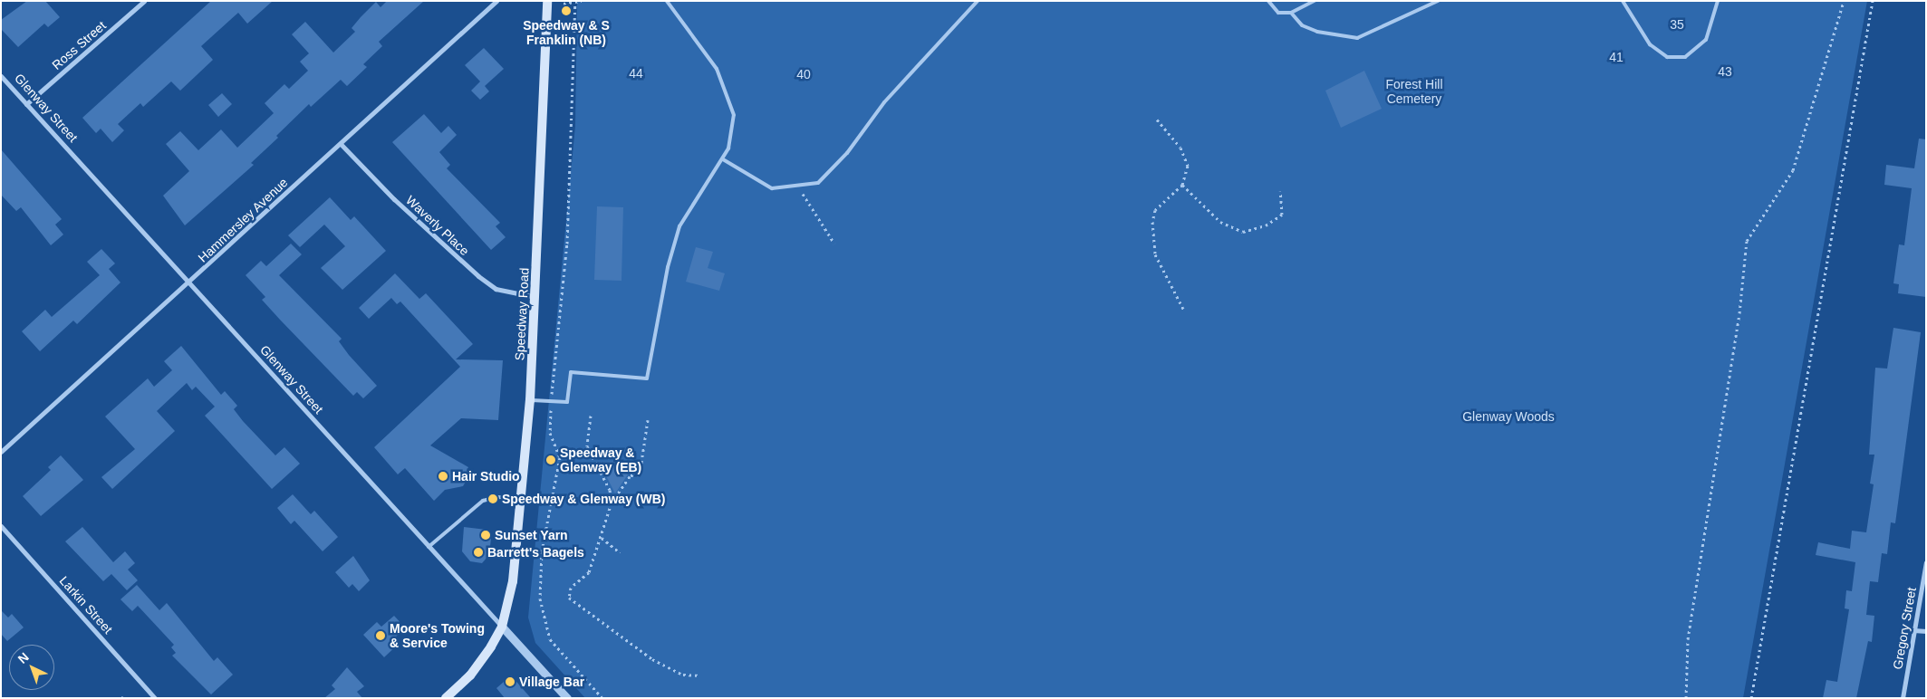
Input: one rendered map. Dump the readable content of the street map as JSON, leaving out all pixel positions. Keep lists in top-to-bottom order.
{
  "streets": {
    "main road": ["Speedway Road"],
    "street": [
      "Ross Street",
      "Glenway Street",
      "Hammersley Avenue",
      "Waverly Place",
      "Larkin Street",
      "Gregory Street"
    ]
  },
  "crossings": [
    ["Ross Street", "Glenway Street"],
    ["Glenway Street", "Hammersley Avenue"],
    ["Glenway Street", "Speedway Road"],
    ["Hammersley Avenue", "Waverly Place"],
    ["Waverly Place", "Speedway Road"]
  ],
  "parks": [
    "35",
    "41",
    "43",
    "44",
    "40",
    "Forest Hill Cemetery",
    "Glenway Woods"
  ],
  "places": [
    "Speedway & S Franklin (NB)",
    "Speedway & Glenway (EB)",
    "Hair Studio",
    "Speedway & Glenway (WB)",
    "Sunset Yarn",
    "Barrett's Bagels",
    "Moore's Towing & Service",
    "Village Bar"
  ],
  "north": "top left"
}
